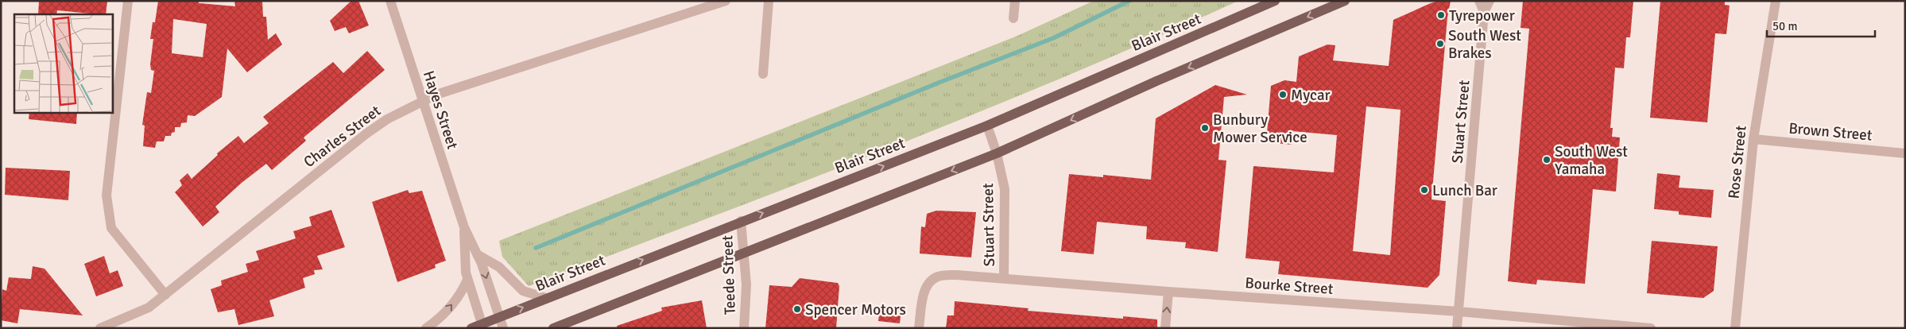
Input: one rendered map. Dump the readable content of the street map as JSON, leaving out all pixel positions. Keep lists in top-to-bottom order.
{
  "streets": {
    "main road": ["Blair Street"],
    "street": [
      "Hayes Street",
      "Stuart Street",
      "Brown Street",
      "Charles Street",
      "Rose Street",
      "Teede Street",
      "Bourke Street"
    ]
  },
  "crossings": [
    ["Blair Street", "Hayes Street"],
    ["Blair Street", "Stuart Street"],
    ["Blair Street", "Teede Street"],
    ["Hayes Street", "Charles Street"],
    ["Stuart Street", "Bourke Street"],
    ["Brown Street", "Rose Street"]
  ],
  "places": [
    "Tyrepower",
    "South West Brakes",
    "Mycar",
    "Bunbury Mower Service",
    "South West Yamaha",
    "Lunch Bar",
    "Spencer Motors"
  ],
  "scale_bar": "50 m"
}
